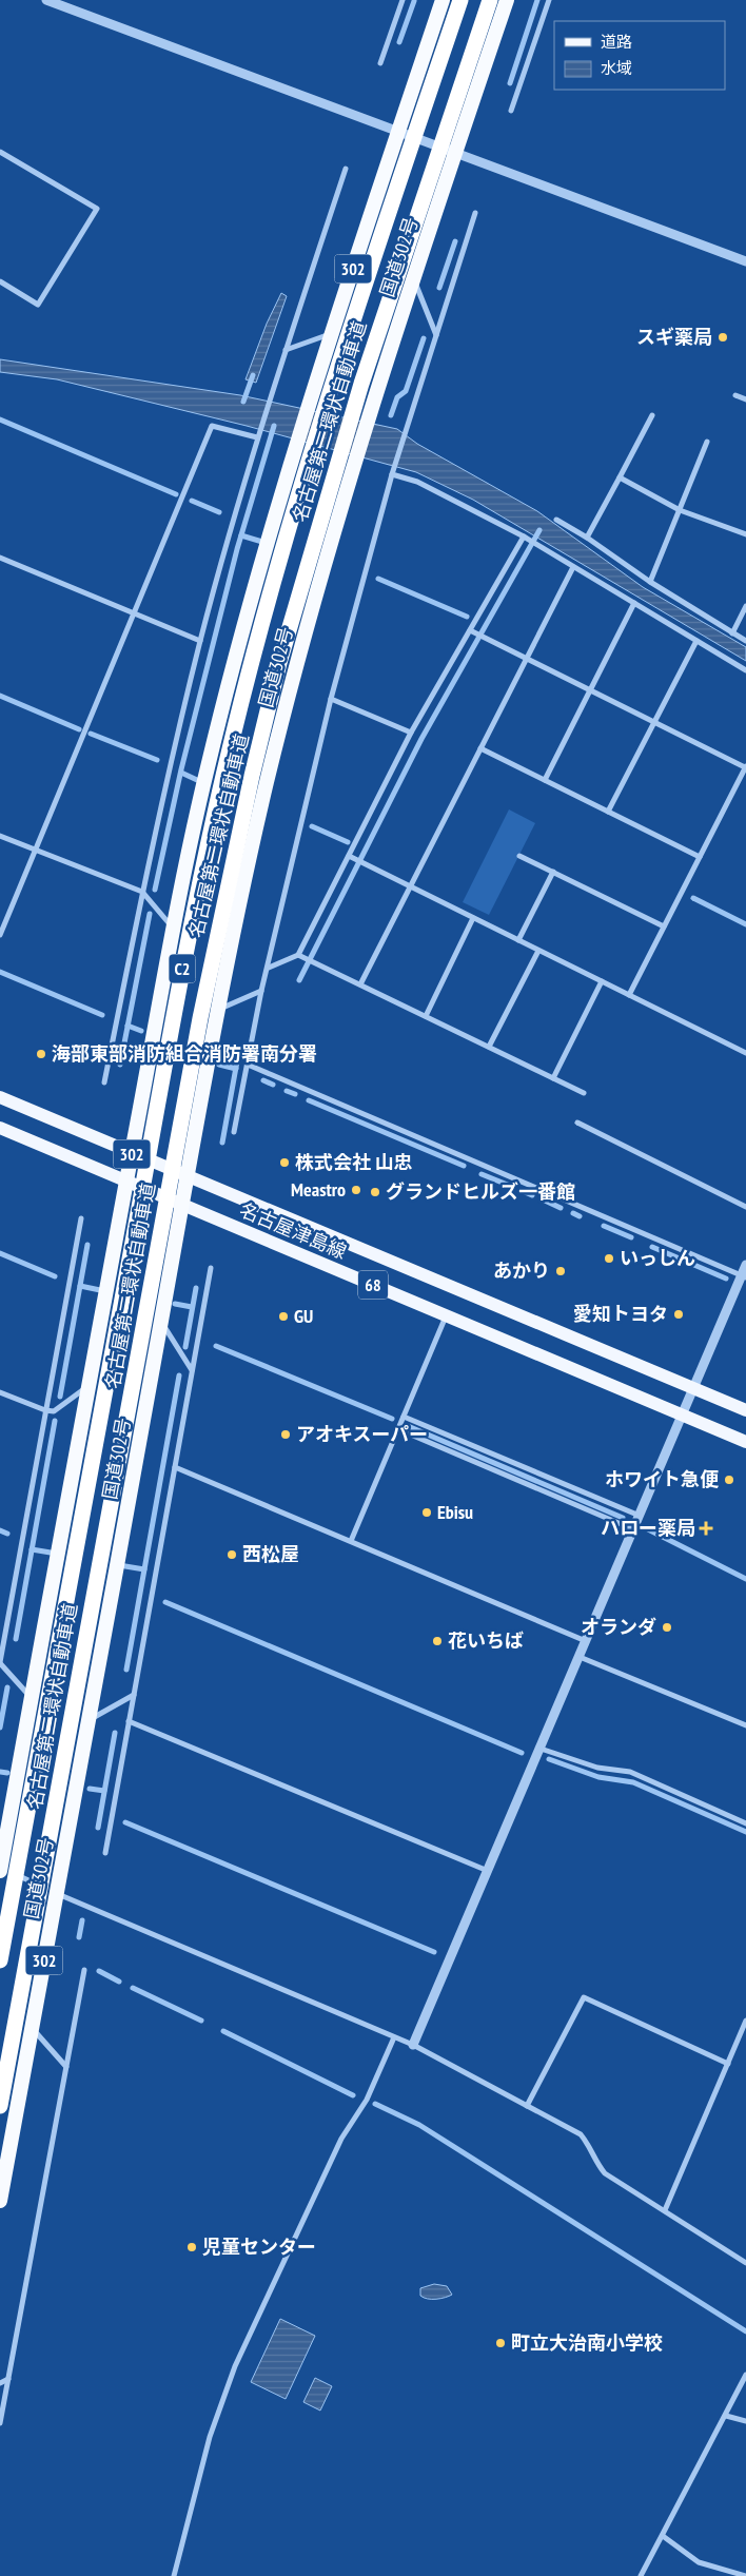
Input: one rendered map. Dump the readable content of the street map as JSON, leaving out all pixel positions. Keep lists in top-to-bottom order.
{
  "streets": {
    "highway": [
      "国道302号",
      "302",
      "名古屋第二環状自動車道",
      "C2"
    ],
    "main road": ["名古屋津島線", "68"]
  },
  "crossings": [
    ["国道302号", "名古屋津島線"],
    ["302", "名古屋津島線"]
  ],
  "places": {
    "other": [
      "スギ薬局",
      "海部東部消防組合消防署南分署",
      "株式会社 山忠",
      "Meastro",
      "グランドヒルズ一番館",
      "いっしん",
      "あかり",
      "愛知トヨタ",
      "GU",
      "アオキスーパー",
      "ホワイト急便",
      "Ebisu",
      "西松屋",
      "オランダ",
      "花いちば",
      "児童センター",
      "町立大治南小学校"
    ],
    "health": ["ハロー薬局"]
  },
  "legend": ["道路", "水域"]
}
